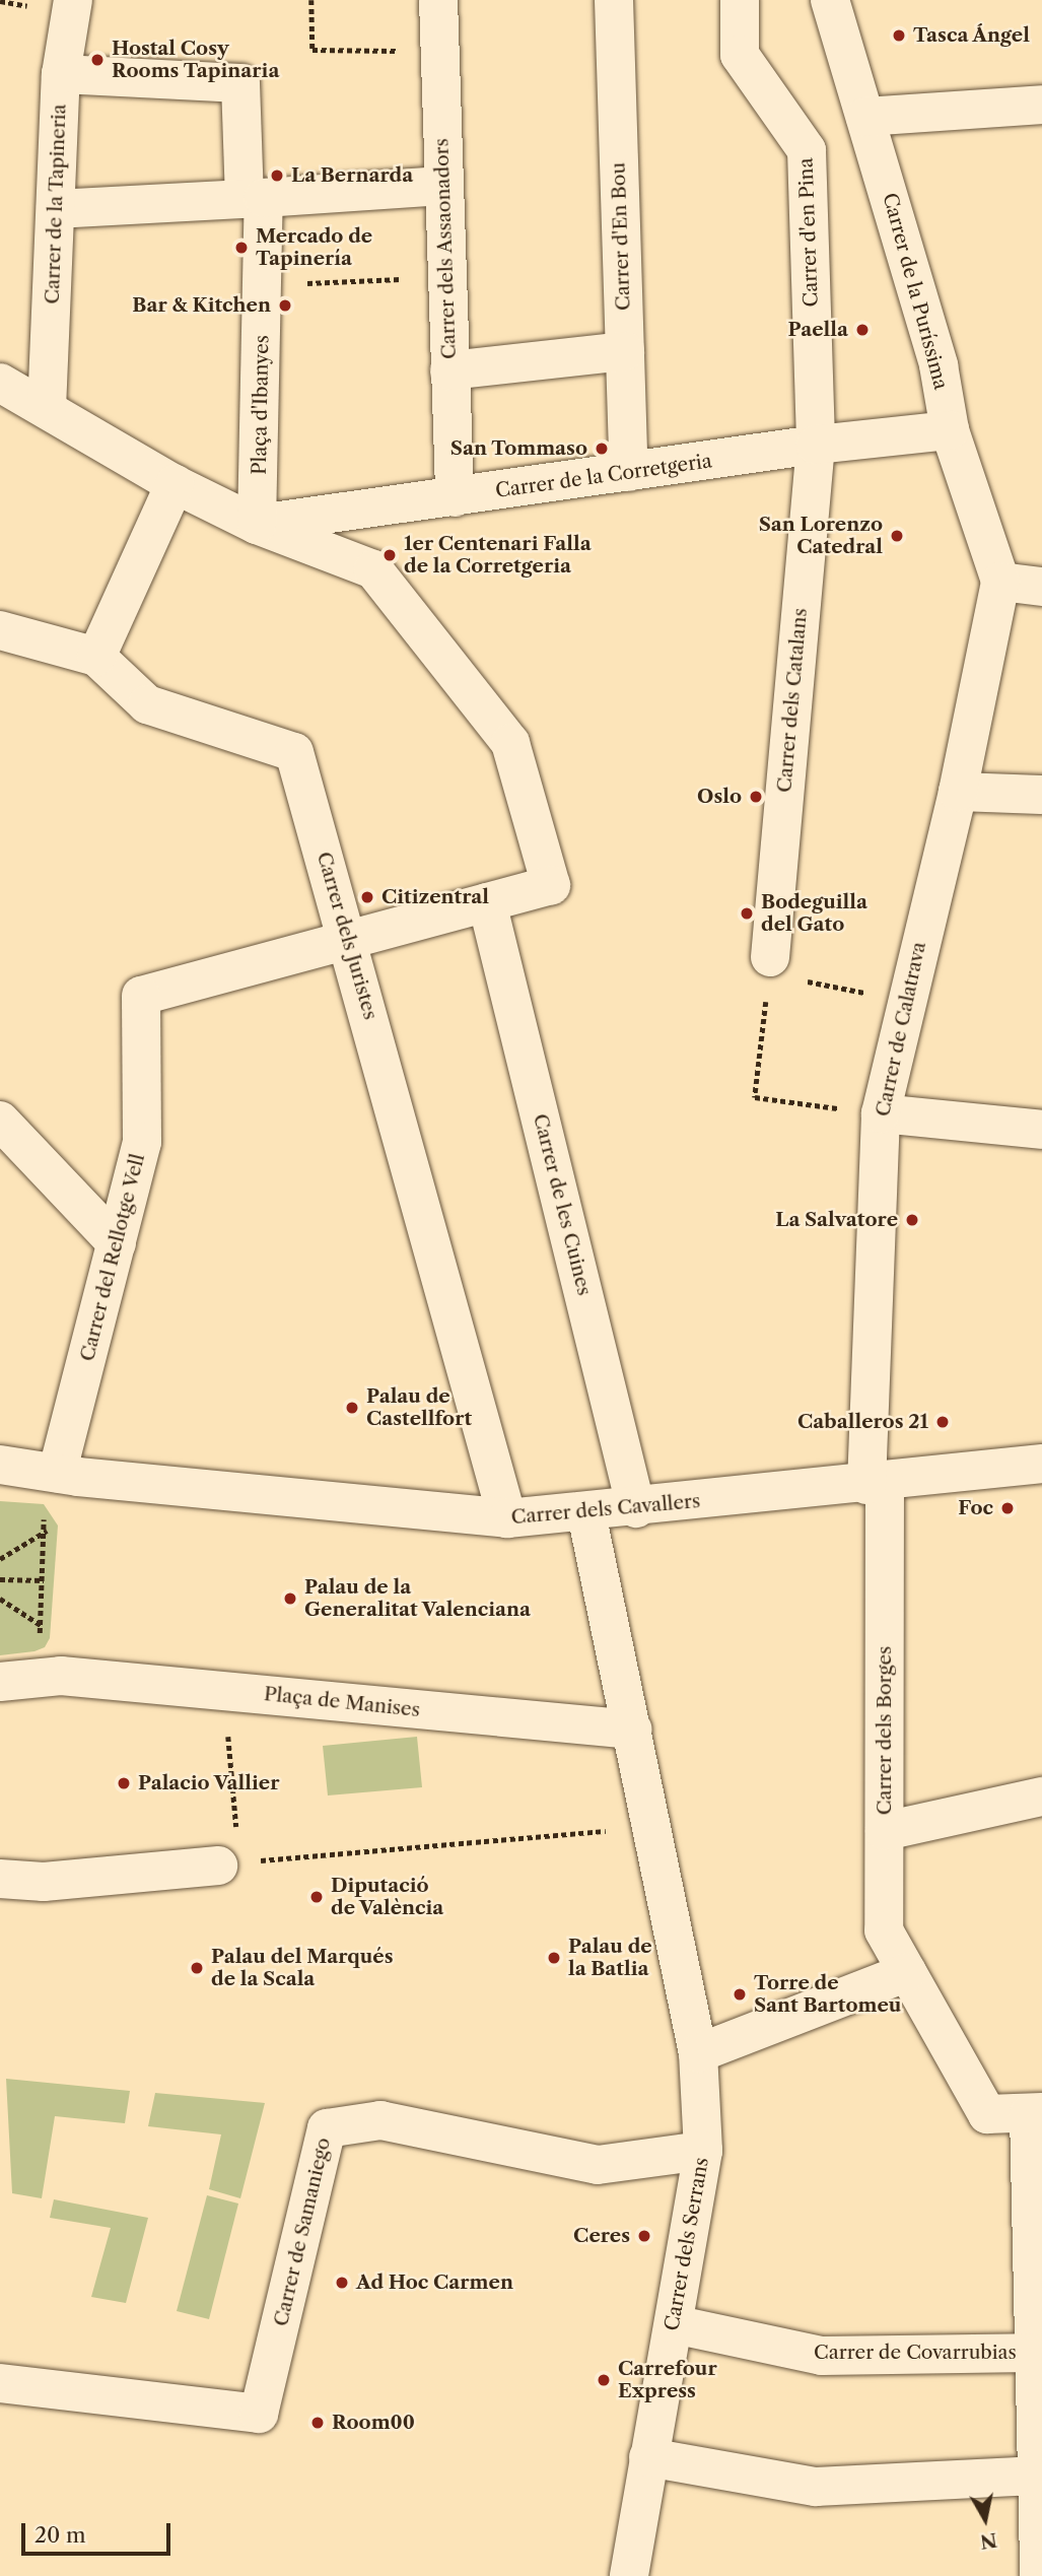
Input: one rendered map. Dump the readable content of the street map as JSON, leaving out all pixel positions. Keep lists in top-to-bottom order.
{
  "streets": {
    "street": [
      "Carrer de la Tapineria",
      "Carrer d'en Pina",
      "Carrer d'En Bou",
      "Carrer dels Assaonadors",
      "Carrer de la Puríssima",
      "Plaça d'Ibanyes",
      "Carrer de la Corretgeria",
      "Carrer dels Catalans",
      "Carrer dels Juristes",
      "Carrer de Calatrava",
      "Carrer de les Cuines",
      "Carrer del Rellotge Vell",
      "Carrer dels Cavallers",
      "Plaça de Manises",
      "Carrer dels Borges",
      "Carrer de Samaniego",
      "Carrer dels Serrans",
      "Carrer de Covarrubias"
    ]
  },
  "crossings": [
    ["Carrer de la Tapineria", "Plaça d'Ibanyes"],
    ["Carrer d'en Pina", "Carrer de la Corretgeria"],
    ["Carrer d'en Pina", "Carrer dels Catalans"],
    ["Carrer d'En Bou", "Carrer de la Corretgeria"],
    ["Carrer dels Assaonadors", "Carrer de la Corretgeria"],
    ["Carrer de la Puríssima", "Carrer de la Corretgeria"],
    ["Carrer de la Puríssima", "Carrer de Calatrava"],
    ["Plaça d'Ibanyes", "Carrer de la Corretgeria"],
    ["Plaça d'Ibanyes", "Carrer del Rellotge Vell"],
    ["Carrer de la Corretgeria", "Carrer dels Catalans"],
    ["Carrer de la Corretgeria", "Carrer del Rellotge Vell"],
    ["Carrer dels Juristes", "Carrer del Rellotge Vell"],
    ["Carrer dels Juristes", "Carrer dels Cavallers"],
    ["Carrer de Calatrava", "Carrer dels Cavallers"],
    ["Carrer de Calatrava", "Carrer dels Borges"],
    ["Carrer de les Cuines", "Carrer del Rellotge Vell"],
    ["Carrer de les Cuines", "Carrer dels Cavallers"],
    ["Carrer del Rellotge Vell", "Carrer dels Cavallers"],
    ["Carrer dels Cavallers", "Carrer dels Borges"],
    ["Carrer de Samaniego", "Carrer dels Serrans"],
    ["Carrer dels Serrans", "Carrer de Covarrubias"]
  ],
  "places": [
    "Tasca Ángel",
    "Hostal Cosy Rooms Tapinaria",
    "La Bernarda",
    "Mercado de Tapinería",
    "Bar & Kitchen",
    "Paella",
    "San Tommaso",
    "San Lorenzo Catedral",
    "1er Centenari Falla de la Corretgeria",
    "Oslo",
    "Citizentral",
    "Bodeguilla del Gato",
    "La Salvatore",
    "Palau de Castellfort",
    "Caballeros 21",
    "Foc",
    "Palau de la Generalitat Valenciana",
    "Palacio Vallier",
    "Diputació de València",
    "Palau de la Batlia",
    "Palau del Marqués de la Scala",
    "Torre de Sant Bartomeu",
    "Ceres",
    "Ad Hoc Carmen",
    "Carrefour Express",
    "Room00"
  ],
  "scale_bar": "20 m",
  "north": "bottom"
}
